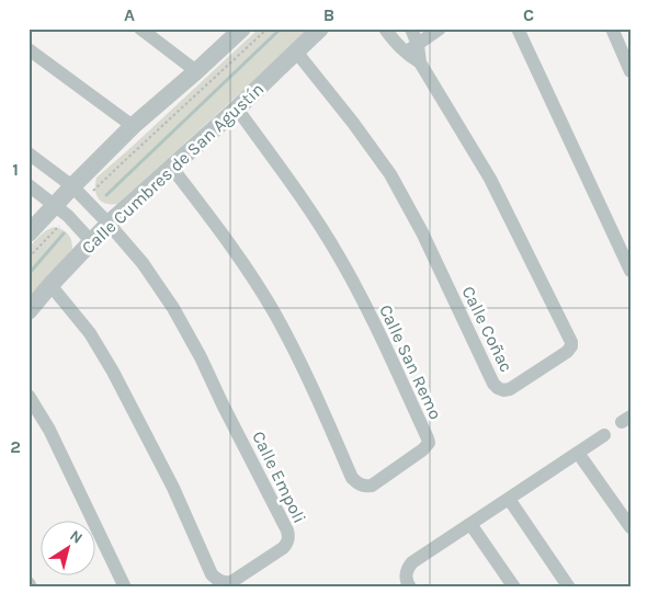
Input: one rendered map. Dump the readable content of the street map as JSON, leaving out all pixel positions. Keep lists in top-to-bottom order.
{
  "streets": {
    "street": [
      "Calle Cumbres de San Agustín",
      "Calle Coñac",
      "Calle San Remo",
      "Calle Empoli"
    ]
  },
  "crossings": [
    ["Calle Cumbres de San Agustín", "Calle Coñac"],
    ["Calle Cumbres de San Agustín", "Calle San Remo"],
    ["Calle Cumbres de San Agustín", "Calle Empoli"]
  ],
  "north": "top right",
  "grid": {
    "columns": ["A", "B", "C"],
    "rows": ["1", "2"]
  }
}
